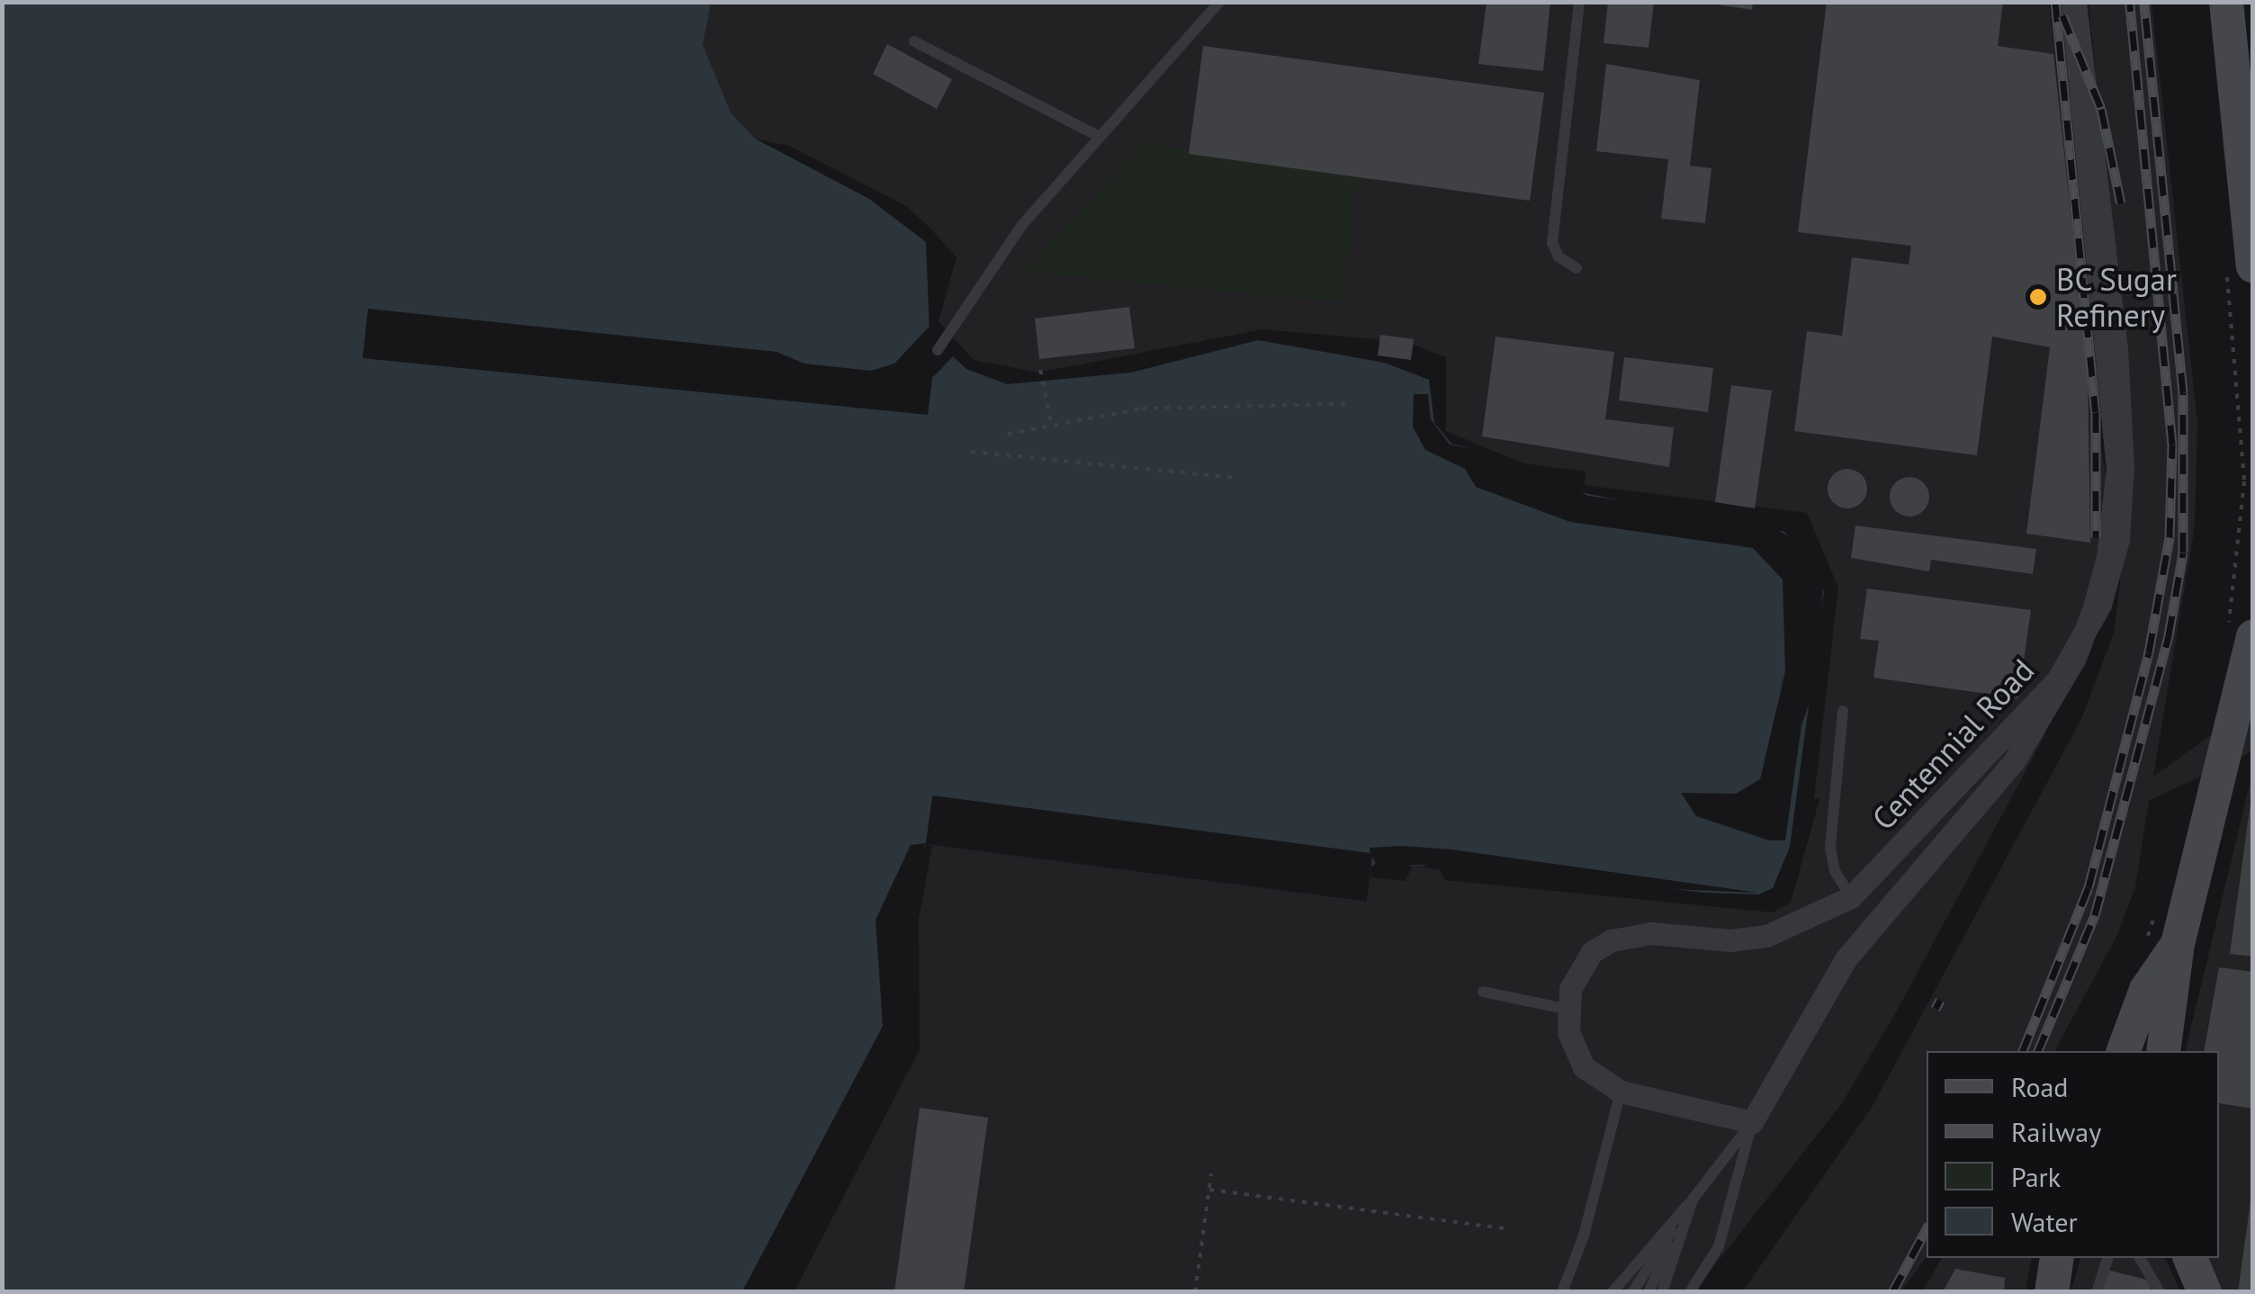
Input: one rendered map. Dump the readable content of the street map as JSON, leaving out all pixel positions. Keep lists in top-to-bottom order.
{
  "streets": {
    "street": ["Centennial Road"]
  },
  "places": ["BC Sugar Refinery"],
  "legend": [
    "Road",
    "Railway",
    "Park",
    "Water"
  ]
}
